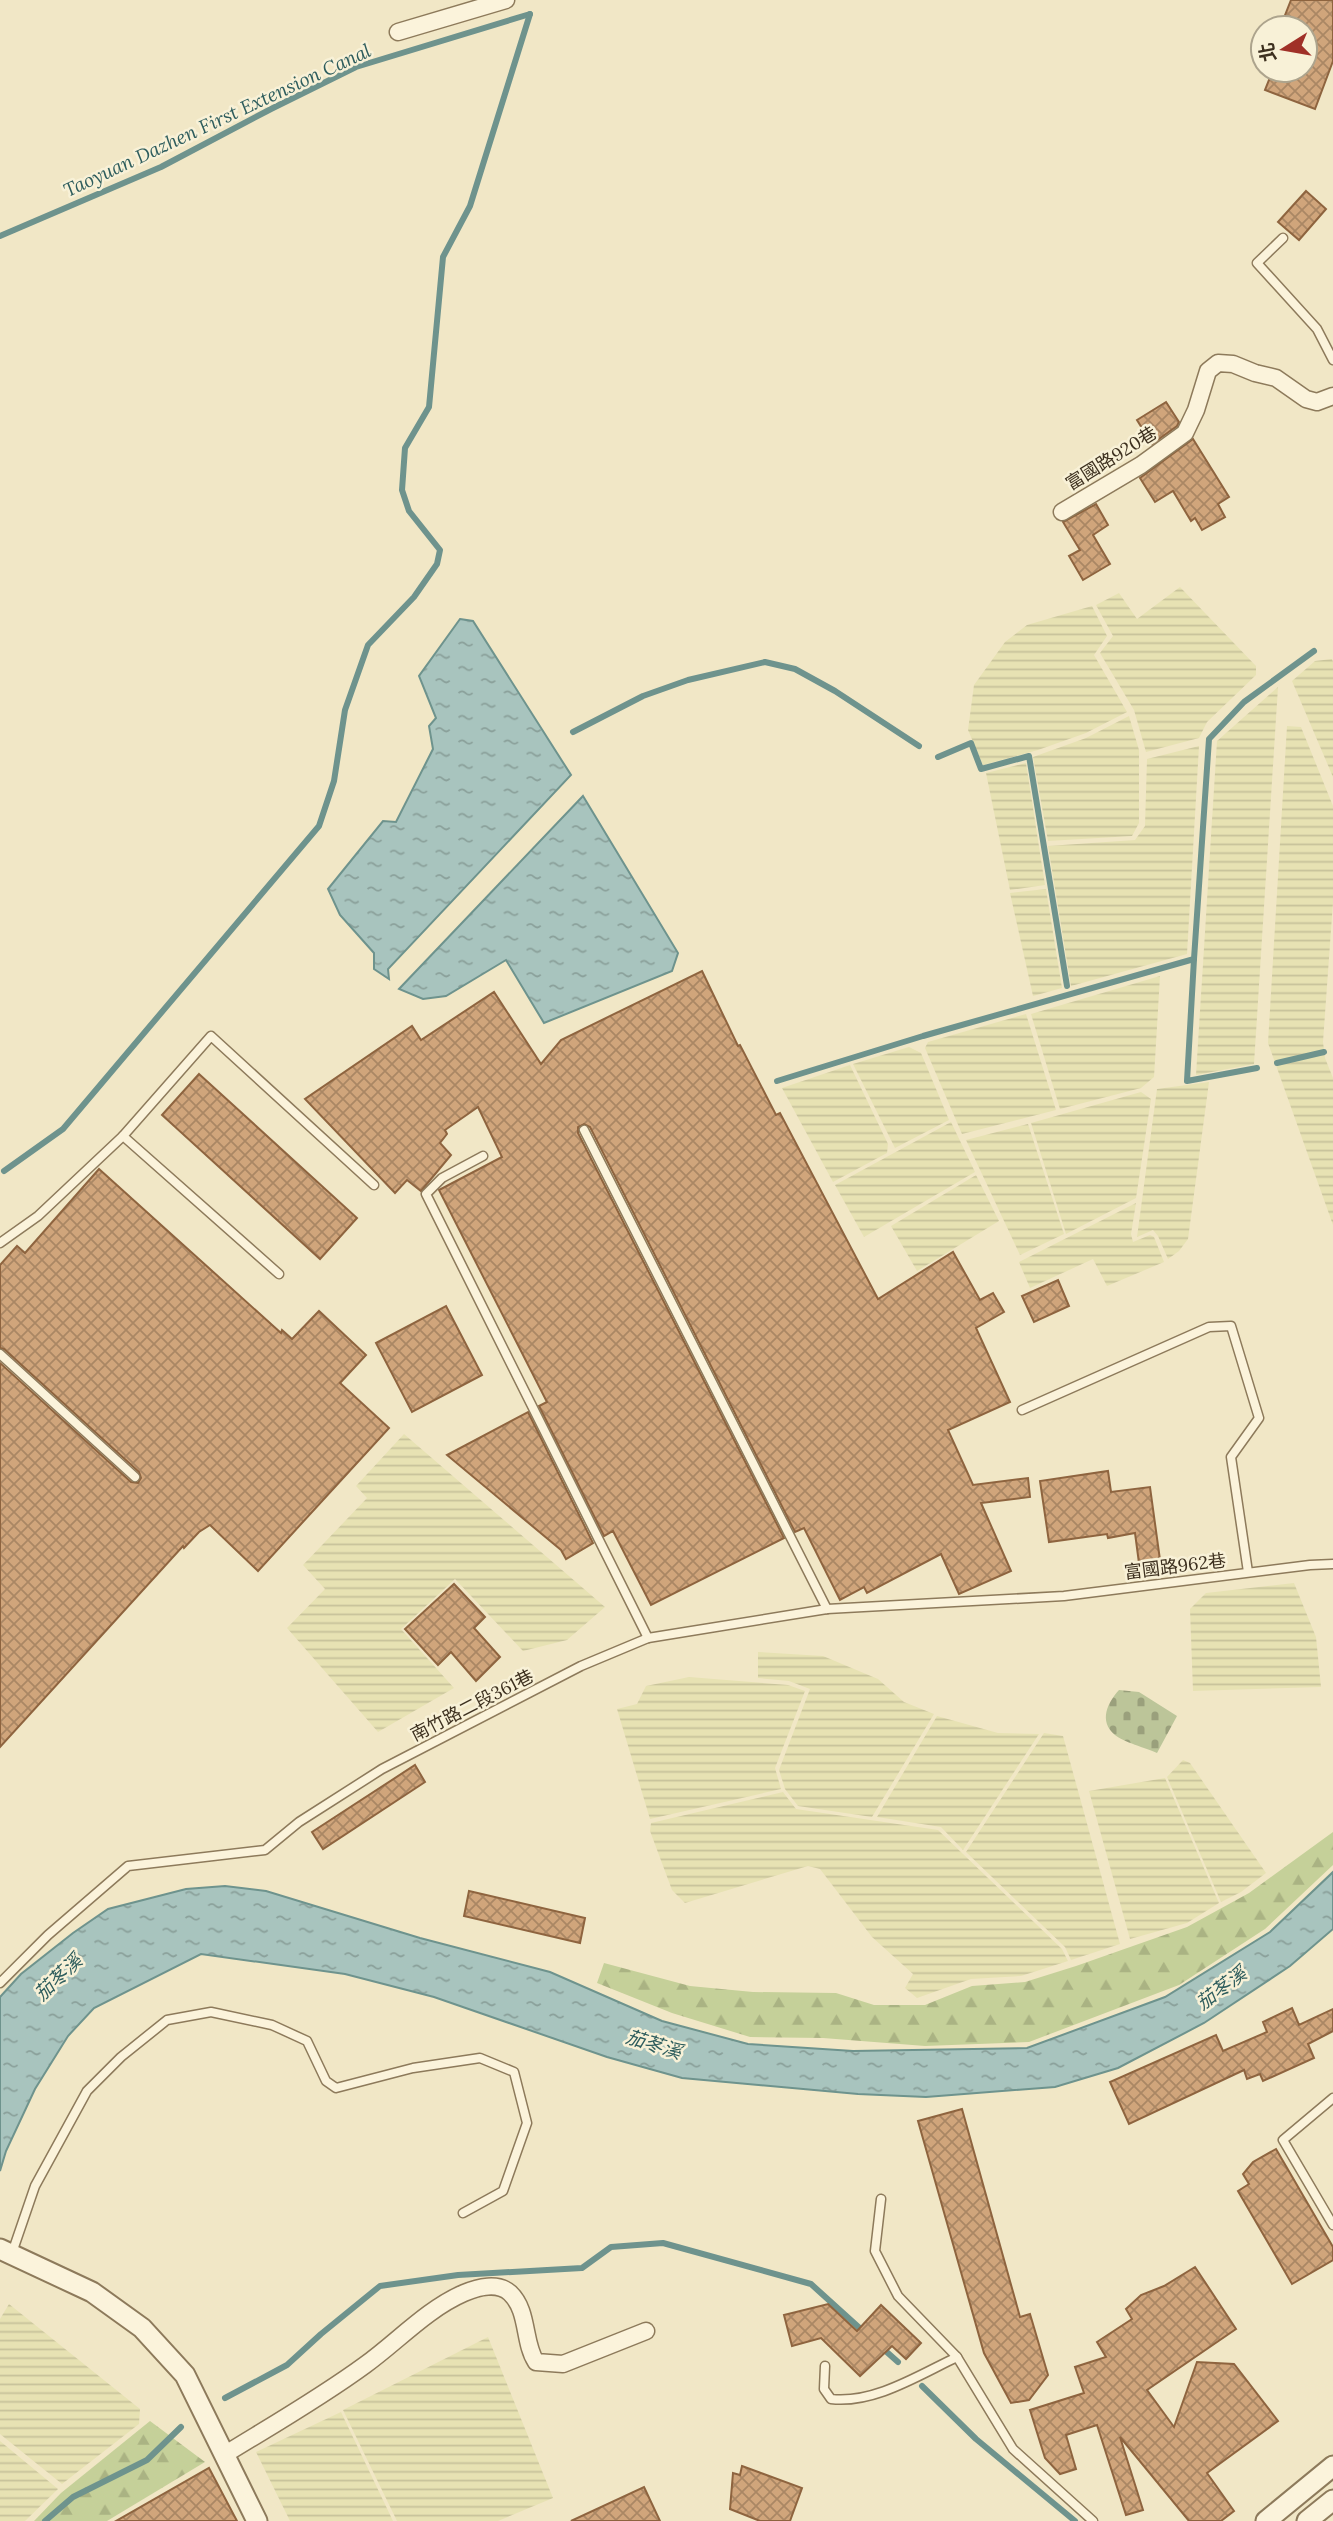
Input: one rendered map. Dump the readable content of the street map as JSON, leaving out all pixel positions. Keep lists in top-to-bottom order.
{
  "streets": {
    "street": ["富國路920巷"],
    "lane": ["富國路962巷", "南竹路二段361巷"]
  },
  "crossings": [
    ["富國路962巷", "南竹路二段361巷"]
  ],
  "water": ["Taoyuan Dazhen First Extension Canal", "茄苳溪"],
  "north": "left"
}
